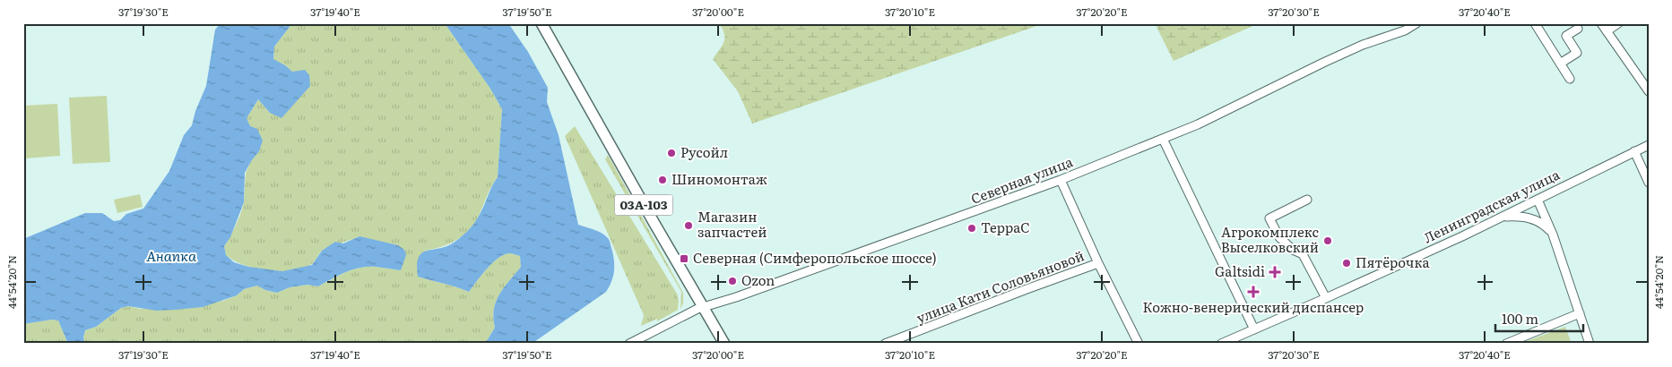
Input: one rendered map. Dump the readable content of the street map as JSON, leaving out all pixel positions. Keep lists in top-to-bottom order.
{
  "streets": {
    "main road": ["03А-103"],
    "street": ["Северная улица", "Ленинградская улица", "улица Кати Соловьяновой"]
  },
  "crossings": [
    ["Северная улица", "03А-103"]
  ],
  "water": ["Анапка"],
  "places": {
    "other": [
      "Русойл",
      "Шиномонтаж",
      "Магазин запчастей",
      "ТерраС",
      "Агрокомплекс Выселковский",
      "Пятёрочка",
      "Ozon"
    ],
    "transit": ["Северная (Симферопольское шоссе)"],
    "health": ["Galtsidi", "Кожно-венерический диспансер"]
  },
  "scale_bar": "100 m",
  "coordinates": [
    "37°19'30\"E",
    "37°19'40\"E",
    "37°19'50\"E",
    "37°20'00\"E",
    "37°20'10\"E",
    "37°20'20\"E",
    "37°20'30\"E",
    "37°20'40\"E",
    "44°54'20\"N"
  ]
}
